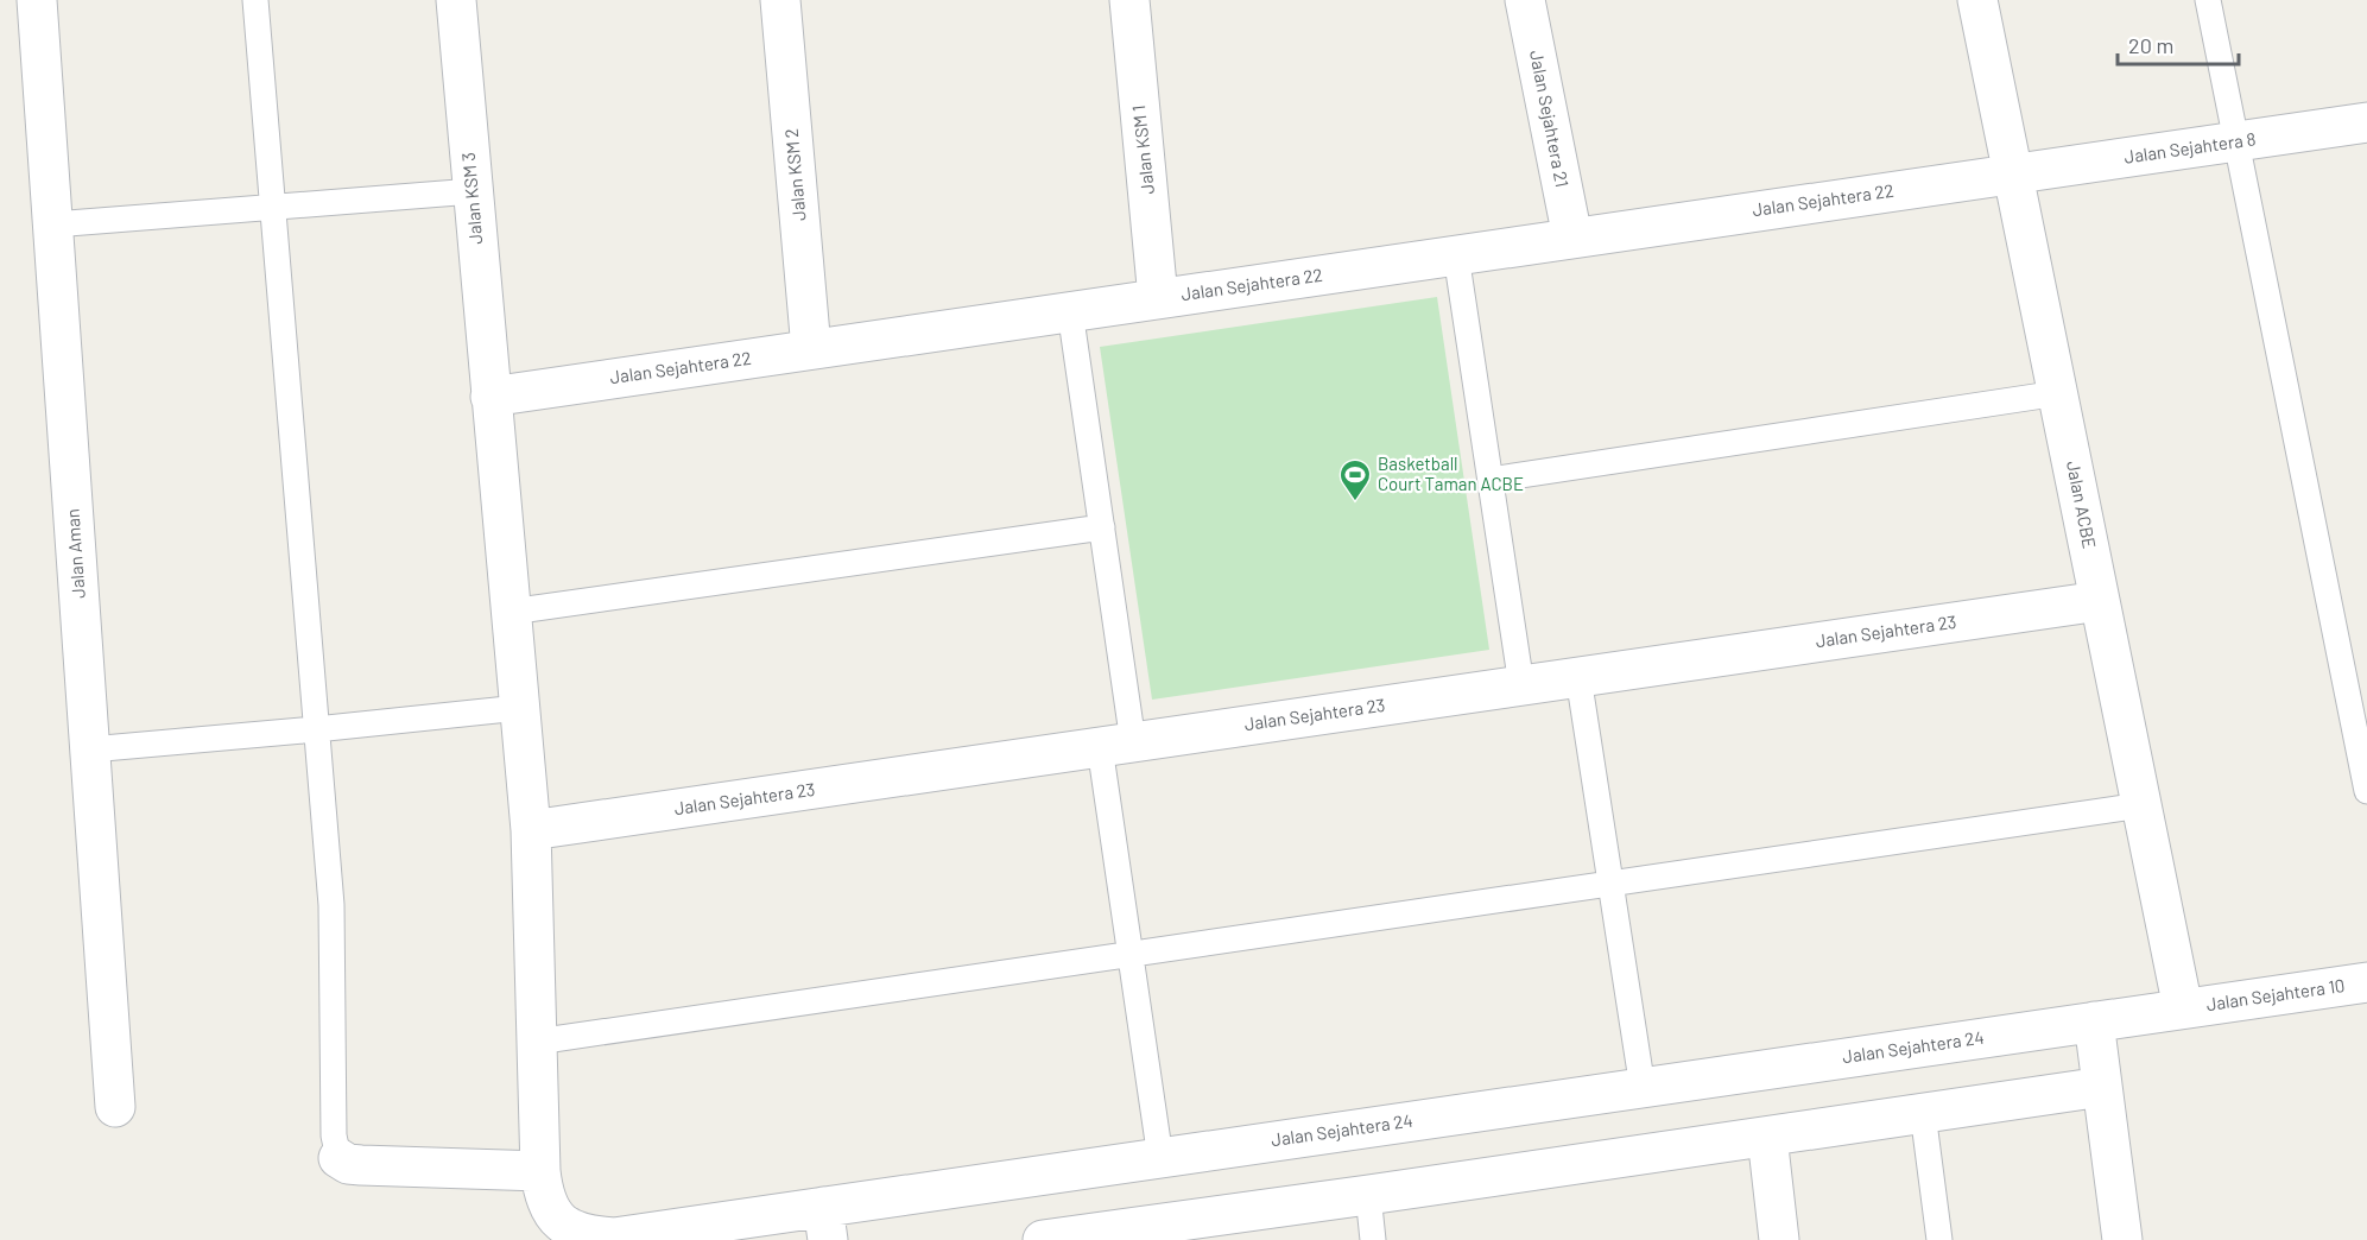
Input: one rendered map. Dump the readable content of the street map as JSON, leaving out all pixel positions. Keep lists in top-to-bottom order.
{
  "streets": {
    "street": [
      "Jalan Sejahtera 21",
      "Jalan Sejahtera 8",
      "Jalan KSM 1",
      "Jalan KSM 2",
      "Jalan KSM 3",
      "Jalan Sejahtera 22",
      "Jalan ACBE",
      "Jalan Aman",
      "Jalan Sejahtera 23",
      "Jalan Sejahtera 10",
      "Jalan Sejahtera 24"
    ]
  },
  "crossings": [
    ["Jalan Sejahtera 21", "Jalan Sejahtera 22"],
    ["Jalan Sejahtera 8", "Jalan Sejahtera 22"],
    ["Jalan Sejahtera 8", "Jalan ACBE"],
    ["Jalan KSM 1", "Jalan Sejahtera 22"],
    ["Jalan KSM 2", "Jalan Sejahtera 22"],
    ["Jalan KSM 3", "Jalan Sejahtera 22"],
    ["Jalan KSM 3", "Jalan Sejahtera 23"],
    ["Jalan KSM 3", "Jalan Sejahtera 24"],
    ["Jalan Sejahtera 22", "Jalan ACBE"],
    ["Jalan ACBE", "Jalan Sejahtera 23"],
    ["Jalan ACBE", "Jalan Sejahtera 10"],
    ["Jalan ACBE", "Jalan Sejahtera 24"],
    ["Jalan Sejahtera 23", "Jalan Sejahtera 24"],
    ["Jalan Sejahtera 10", "Jalan Sejahtera 24"]
  ],
  "places": {
    "sports": ["Basketball Court Taman ACBE"]
  },
  "scale_bar": "20 m"
}
